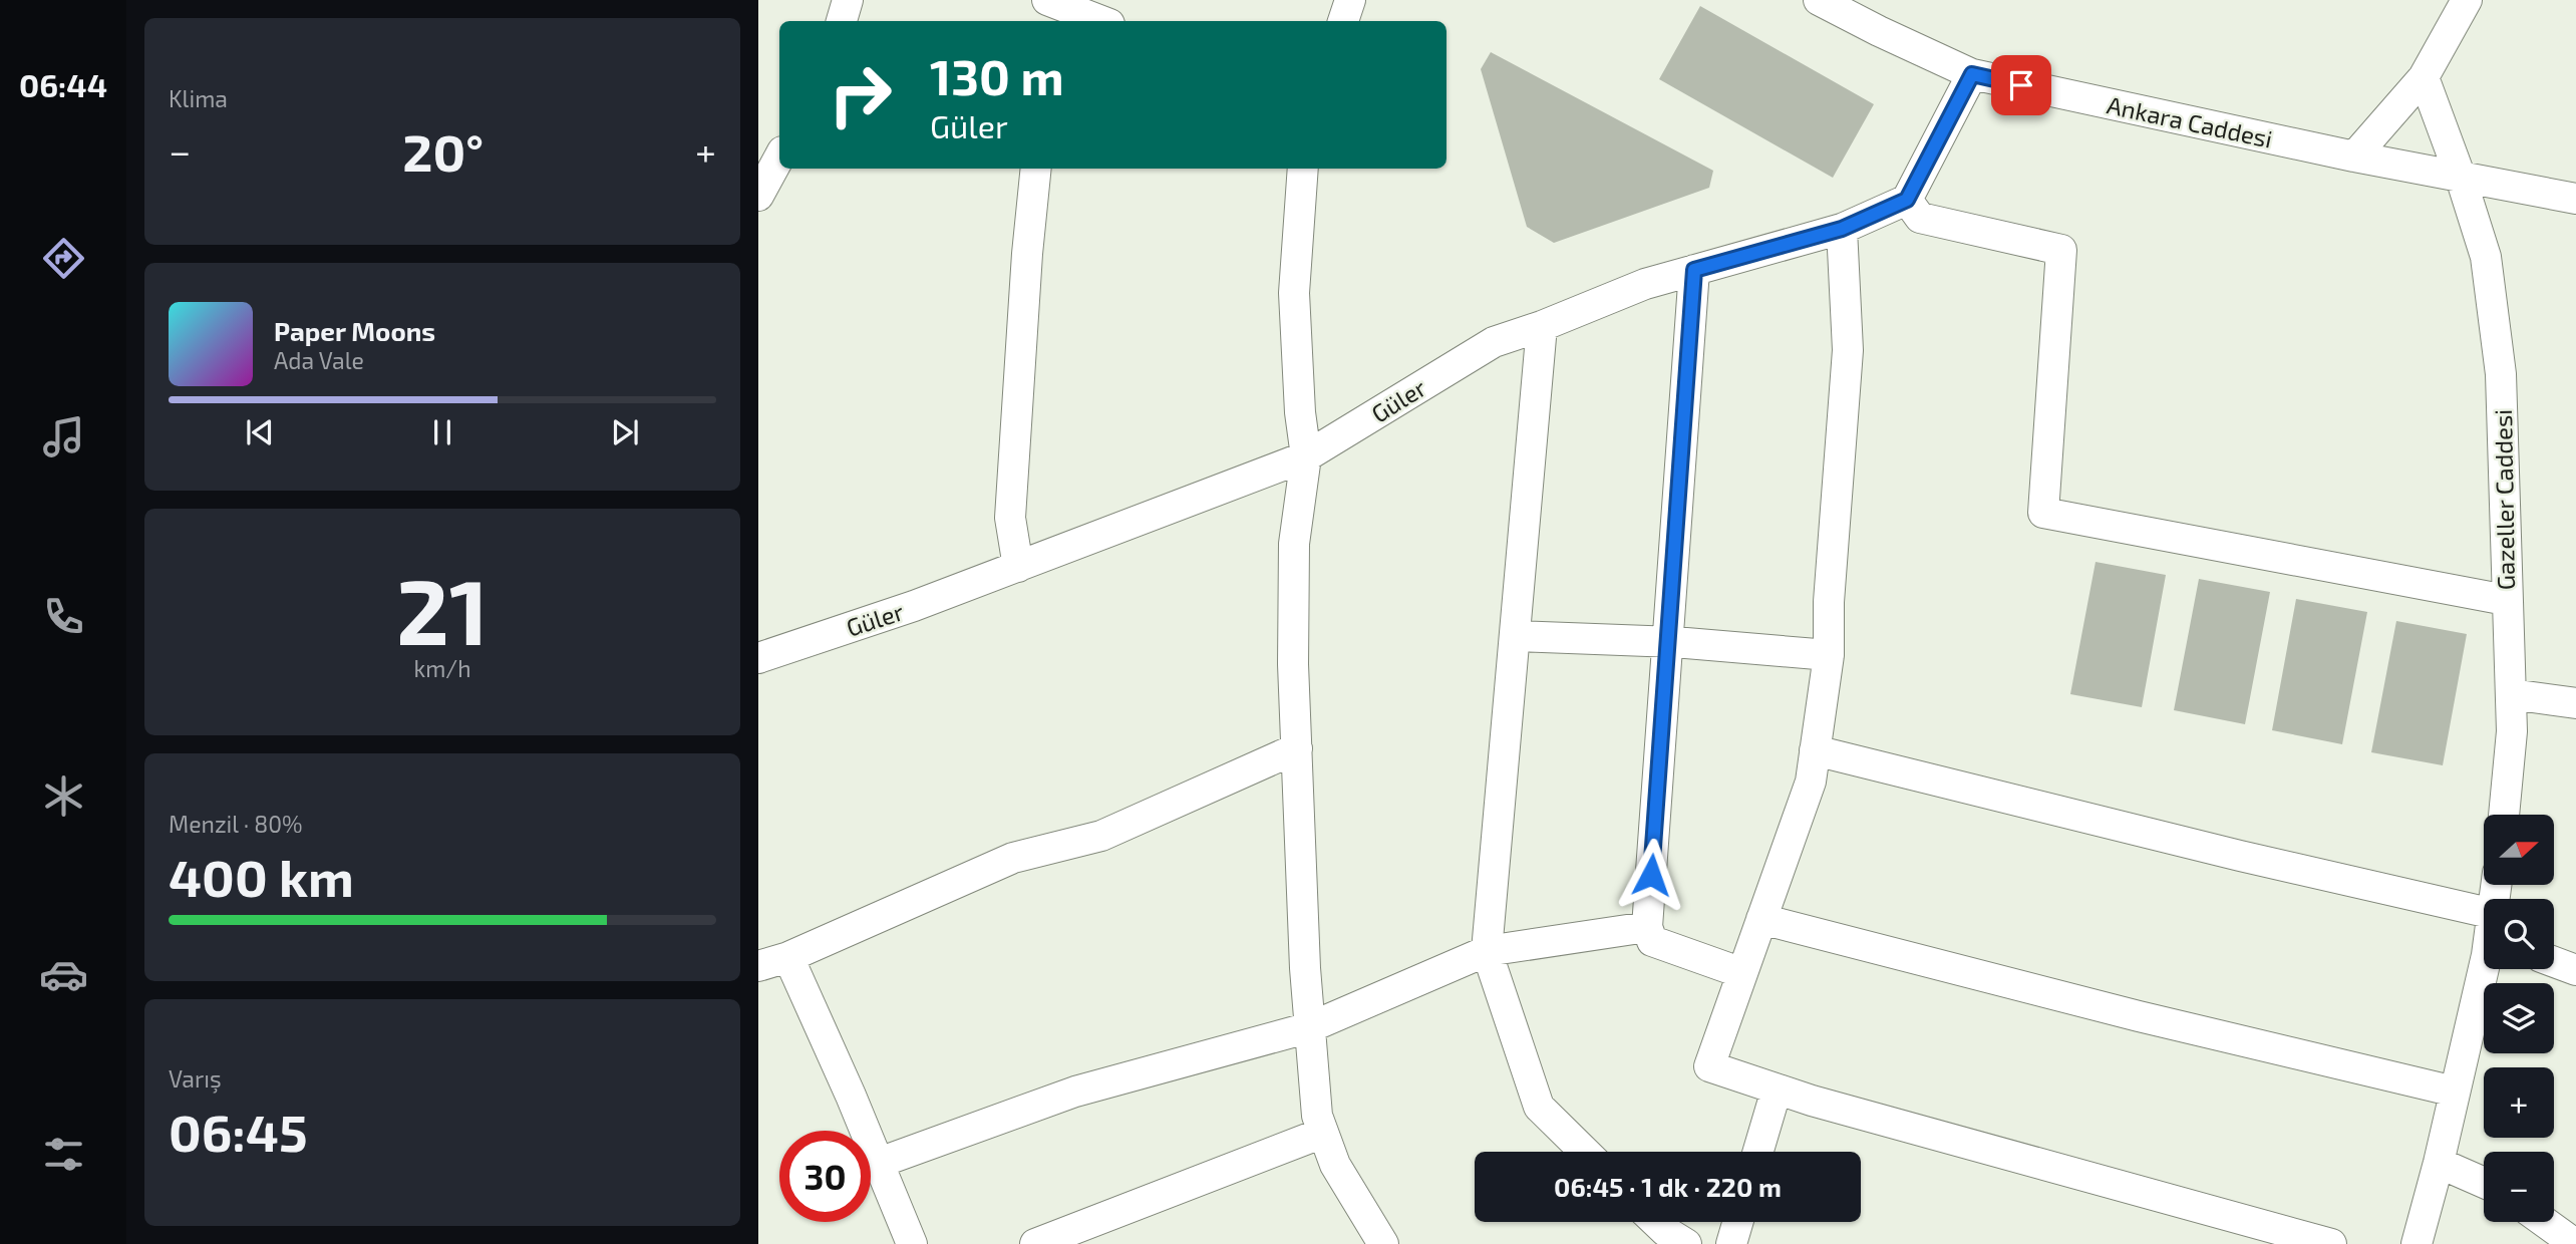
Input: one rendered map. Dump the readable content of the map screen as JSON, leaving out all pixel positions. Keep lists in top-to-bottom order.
{
  "streets": {
    "street": ["Ankara Caddesi", "Güler", "Gazeller Caddesi"]
  },
  "crossings": [
    ["Ankara Caddesi", "Gazeller Caddesi"]
  ],
  "north": "right",
  "page": {
    "tabs": "06:44",
    "tile": [
      "Klima",
      ["21", "km/h"],
      ["Menzil · 80%", "400 km"],
      ["Varış", "06:45"]
    ],
    "turn": ["130 m", "Güler"],
    "heat": ["−", "20°", "+"],
    "song": ["Paper Moons", "Ada Vale"],
    "map_buttons": ["+", "−"],
    "limit": "30",
    "trip": "06:45 · 1 dk · 220 m"
  }
}
